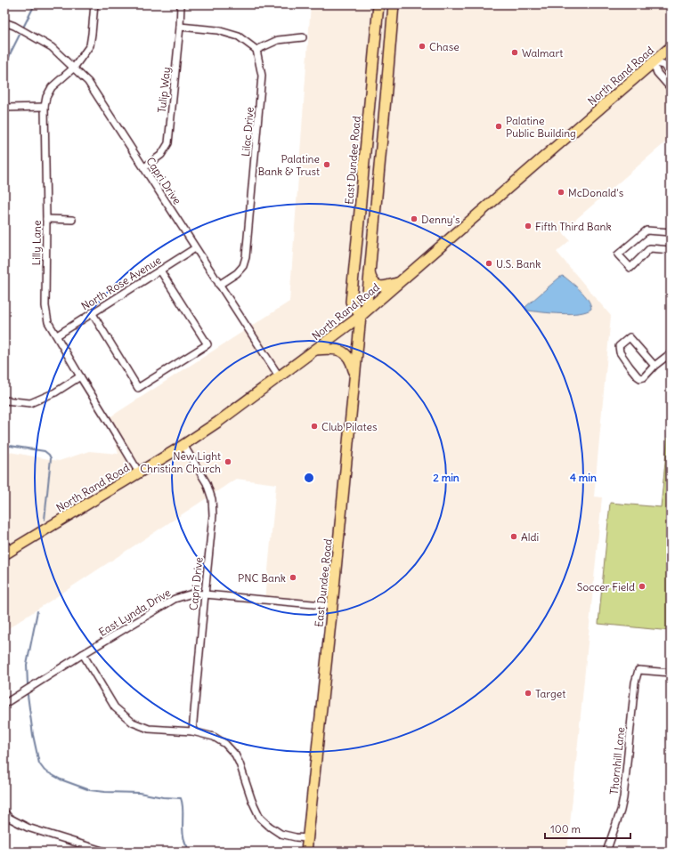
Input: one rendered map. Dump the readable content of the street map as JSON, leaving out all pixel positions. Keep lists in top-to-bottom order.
{
  "streets": {
    "main road": ["North Rand Road", "East Dundee Road"],
    "street": [
      "Tulip Way",
      "Lilac Drive",
      "Capri Drive",
      "Lilly Lane",
      "North Rose Avenue",
      "East Lynda Drive",
      "Thornhill Lane"
    ]
  },
  "crossings": [
    ["North Rand Road", "East Dundee Road"],
    ["North Rand Road", "Capri Drive"],
    ["North Rand Road", "Lilly Lane"],
    ["Tulip Way", "Capri Drive"],
    ["Lilac Drive", "Capri Drive"],
    ["East Dundee Road", "East Lynda Drive"],
    ["Capri Drive", "Lilly Lane"],
    ["Capri Drive", "North Rose Avenue"],
    ["Capri Drive", "East Lynda Drive"],
    ["Lilly Lane", "North Rose Avenue"]
  ],
  "places": [
    "Chase",
    "Walmart",
    "Palatine Public Building",
    "Palatine Bank & Trust",
    "McDonald's",
    "Denny's",
    "Fifth Third Bank",
    "U.S. Bank",
    "Club Pilates",
    "New Light Christian Church",
    "Aldi",
    "PNC Bank",
    "Soccer Field",
    "Target"
  ],
  "scale_bar": "100 m",
  "rings": ["2 min", "4 min"]
}
